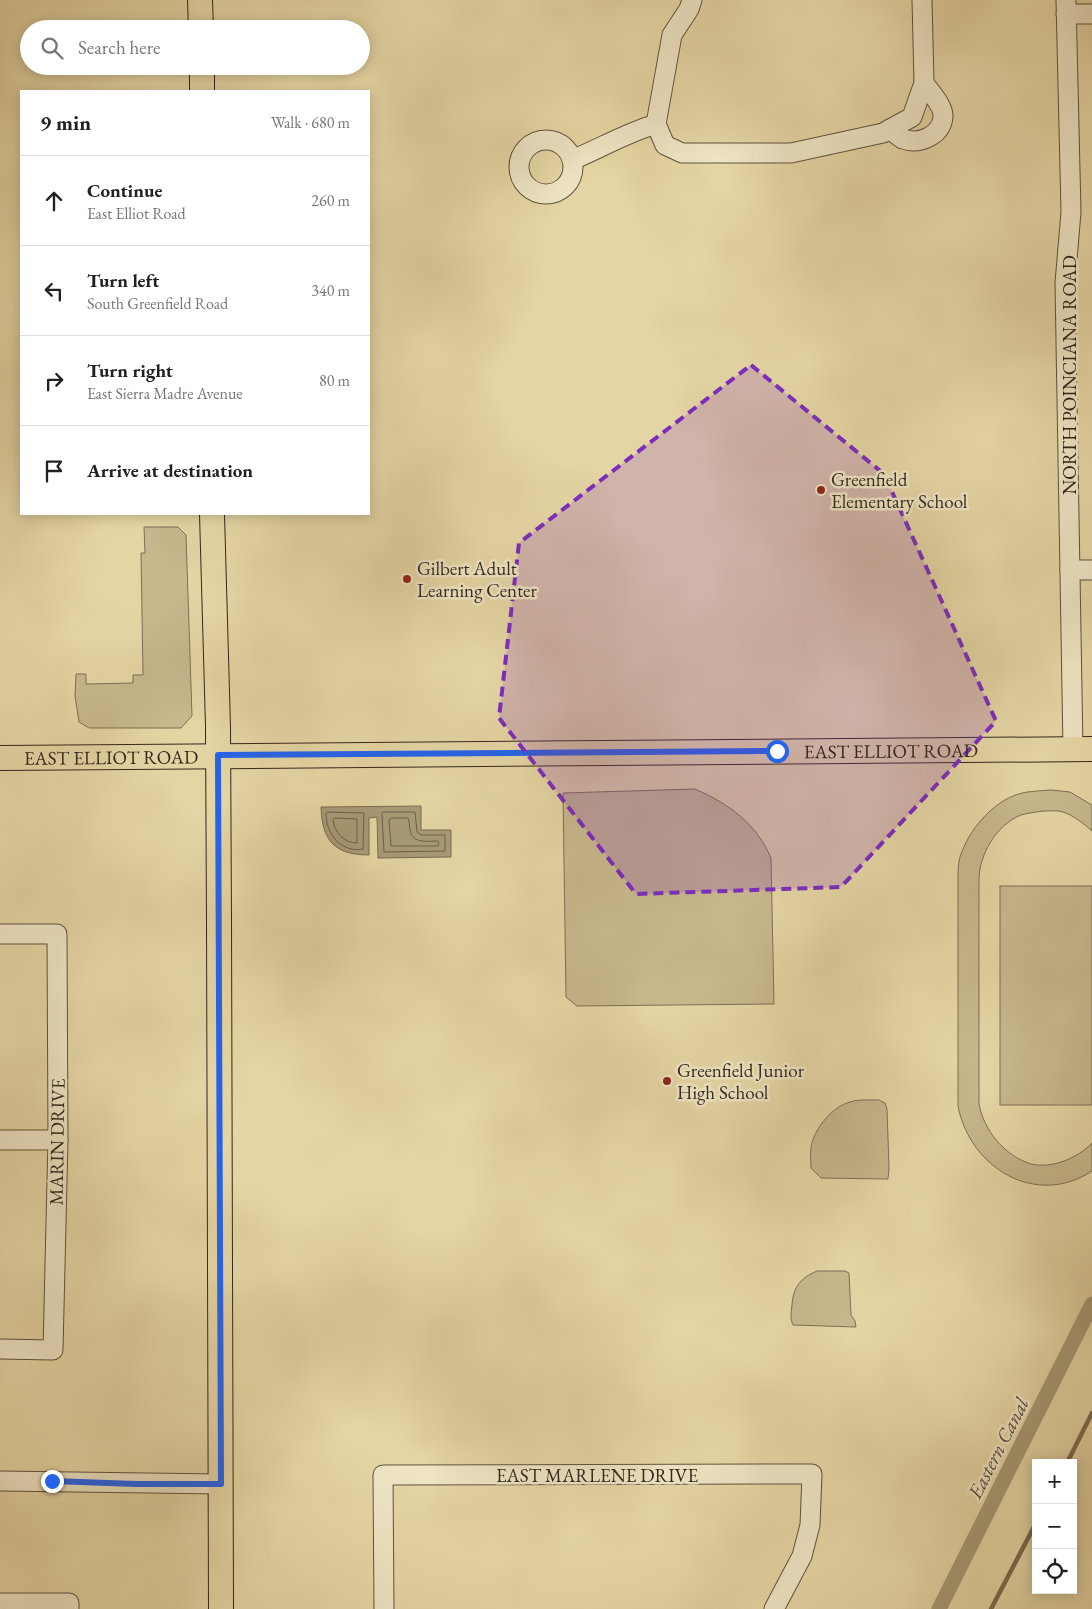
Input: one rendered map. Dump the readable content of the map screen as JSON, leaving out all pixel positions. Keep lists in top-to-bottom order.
{
  "streets": {
    "main road": ["EAST ELLIOT ROAD"],
    "street": ["NORTH POINCIANA ROAD", "MARIN DRIVE", "EAST MARLENE DRIVE"]
  },
  "crossings": [
    ["NORTH POINCIANA ROAD", "EAST ELLIOT ROAD"]
  ],
  "water": ["Eastern Canal"],
  "places": ["Greenfield Elementary School", "Gilbert Adult Learning Center", "Greenfield Junior High School"],
  "page": {
    "search": "Search here",
    "heading": ["9 min", "Walk · 680 m"],
    "list": [
      ["Continue", "East Elliot Road", "260 m"],
      ["Turn left", "South Greenfield Road", "340 m"],
      ["Turn right", "East Sierra Madre Avenue", "80 m"],
      "Arrive at destination"
    ],
    "map_buttons": ["+", "−"]
  }
}
